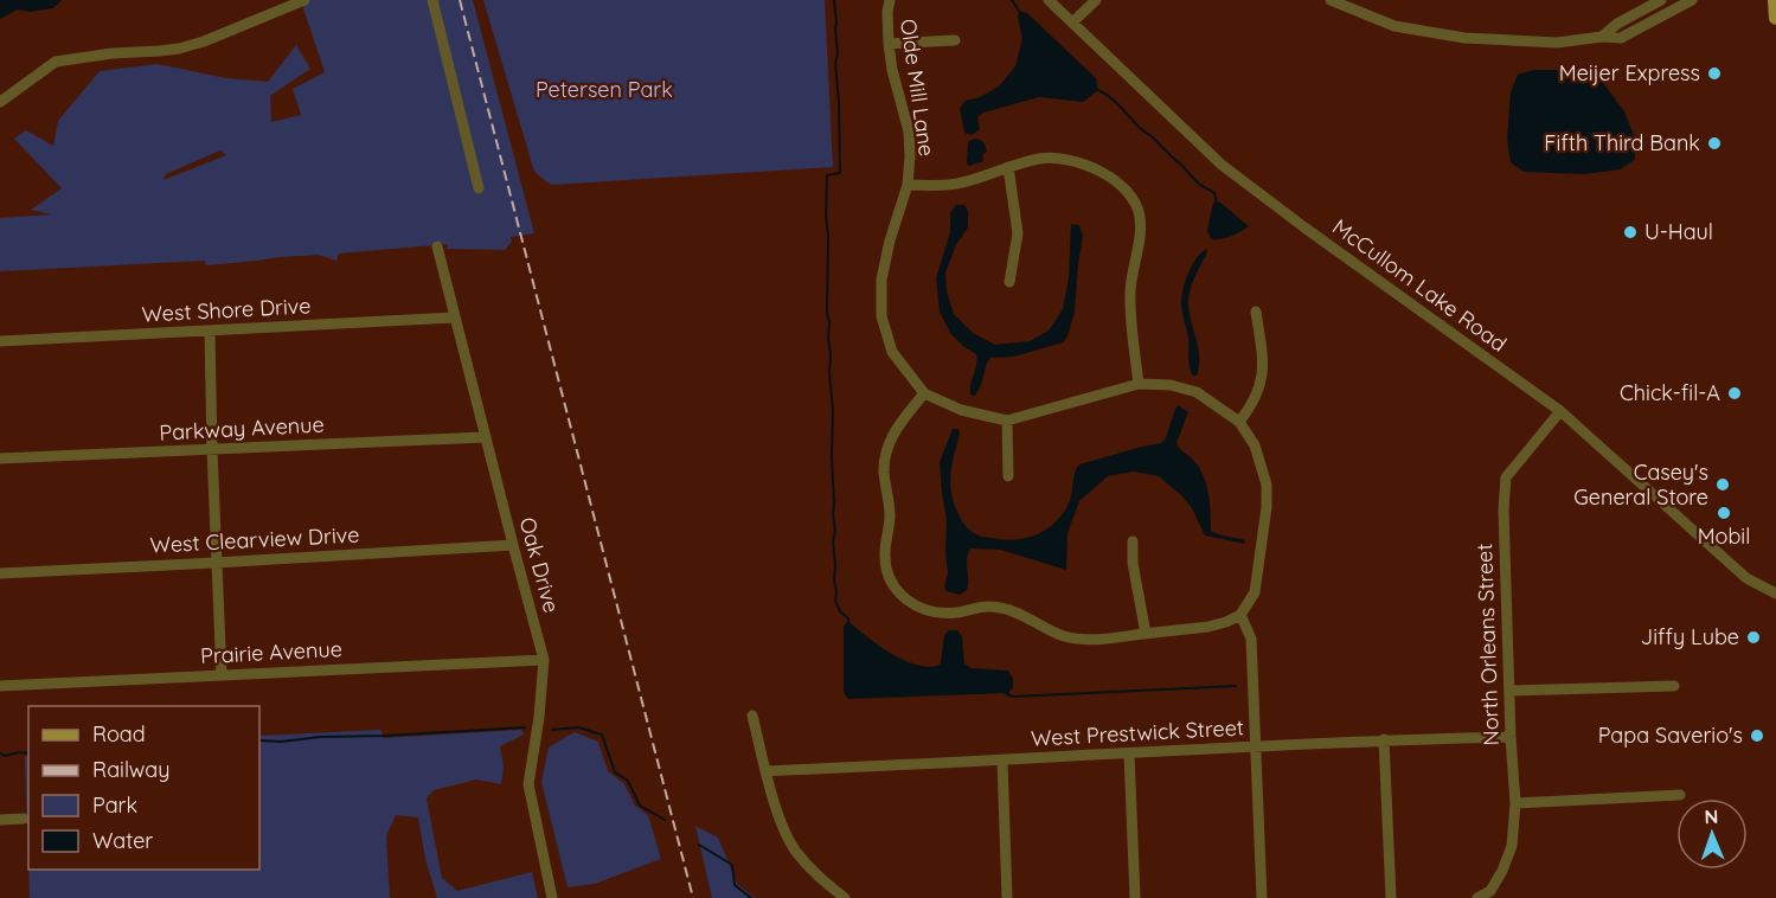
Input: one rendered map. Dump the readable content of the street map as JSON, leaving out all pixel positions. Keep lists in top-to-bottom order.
{
  "streets": {
    "street": [
      "Olde Mill Lane",
      "McCullom Lake Road",
      "West Shore Drive",
      "Parkway Avenue",
      "West Clearview Drive",
      "Oak Drive",
      "North Orleans Street",
      "Prairie Avenue",
      "West Prestwick Street"
    ]
  },
  "crossings": [
    ["McCullom Lake Road", "North Orleans Street"],
    ["West Shore Drive", "Oak Drive"],
    ["Parkway Avenue", "Oak Drive"],
    ["West Clearview Drive", "Oak Drive"],
    ["Oak Drive", "Prairie Avenue"],
    ["North Orleans Street", "West Prestwick Street"]
  ],
  "parks": ["Petersen Park"],
  "places": [
    "Meijer Express",
    "Fifth Third Bank",
    "U-Haul",
    "Chick-fil-A",
    "Casey's General Store",
    "Mobil",
    "Jiffy Lube",
    "Papa Saverio's"
  ],
  "legend": [
    "Road",
    "Railway",
    "Park",
    "Water"
  ],
  "north": "top"
}
